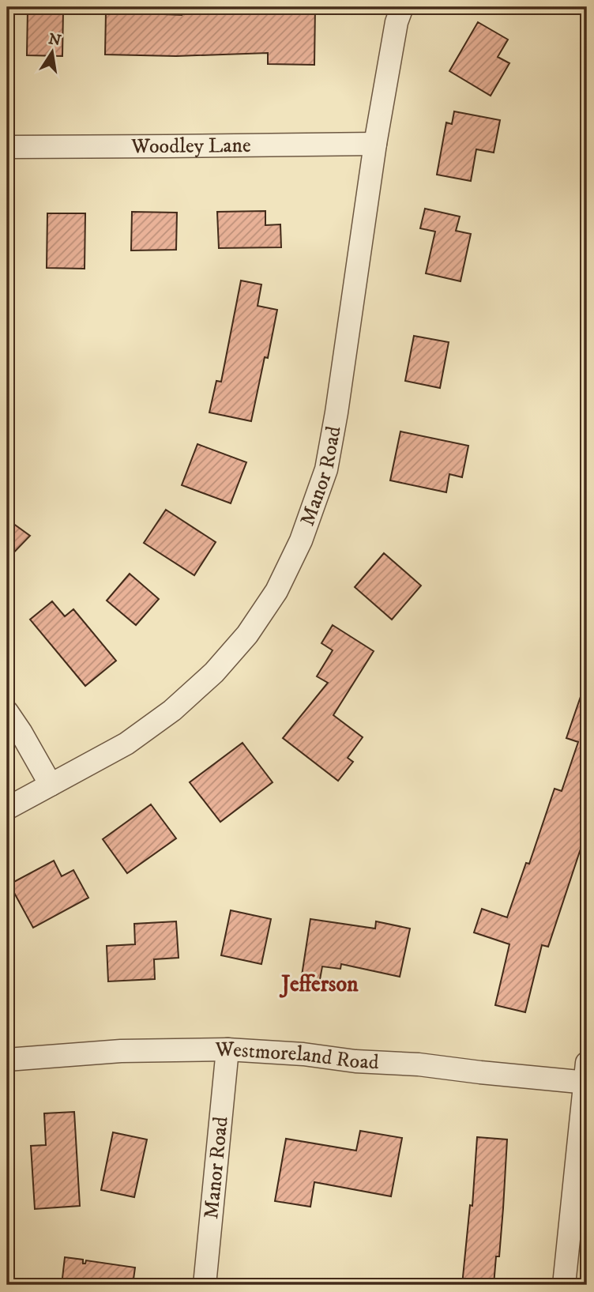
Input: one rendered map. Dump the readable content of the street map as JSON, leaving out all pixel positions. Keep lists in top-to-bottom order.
{
  "streets": {
    "street": ["Woodley Lane", "Manor Road", "Westmoreland Road"]
  },
  "crossings": [
    ["Woodley Lane", "Manor Road"],
    ["Manor Road", "Westmoreland Road"]
  ],
  "districts": ["Jefferson"],
  "north": "top"
}
